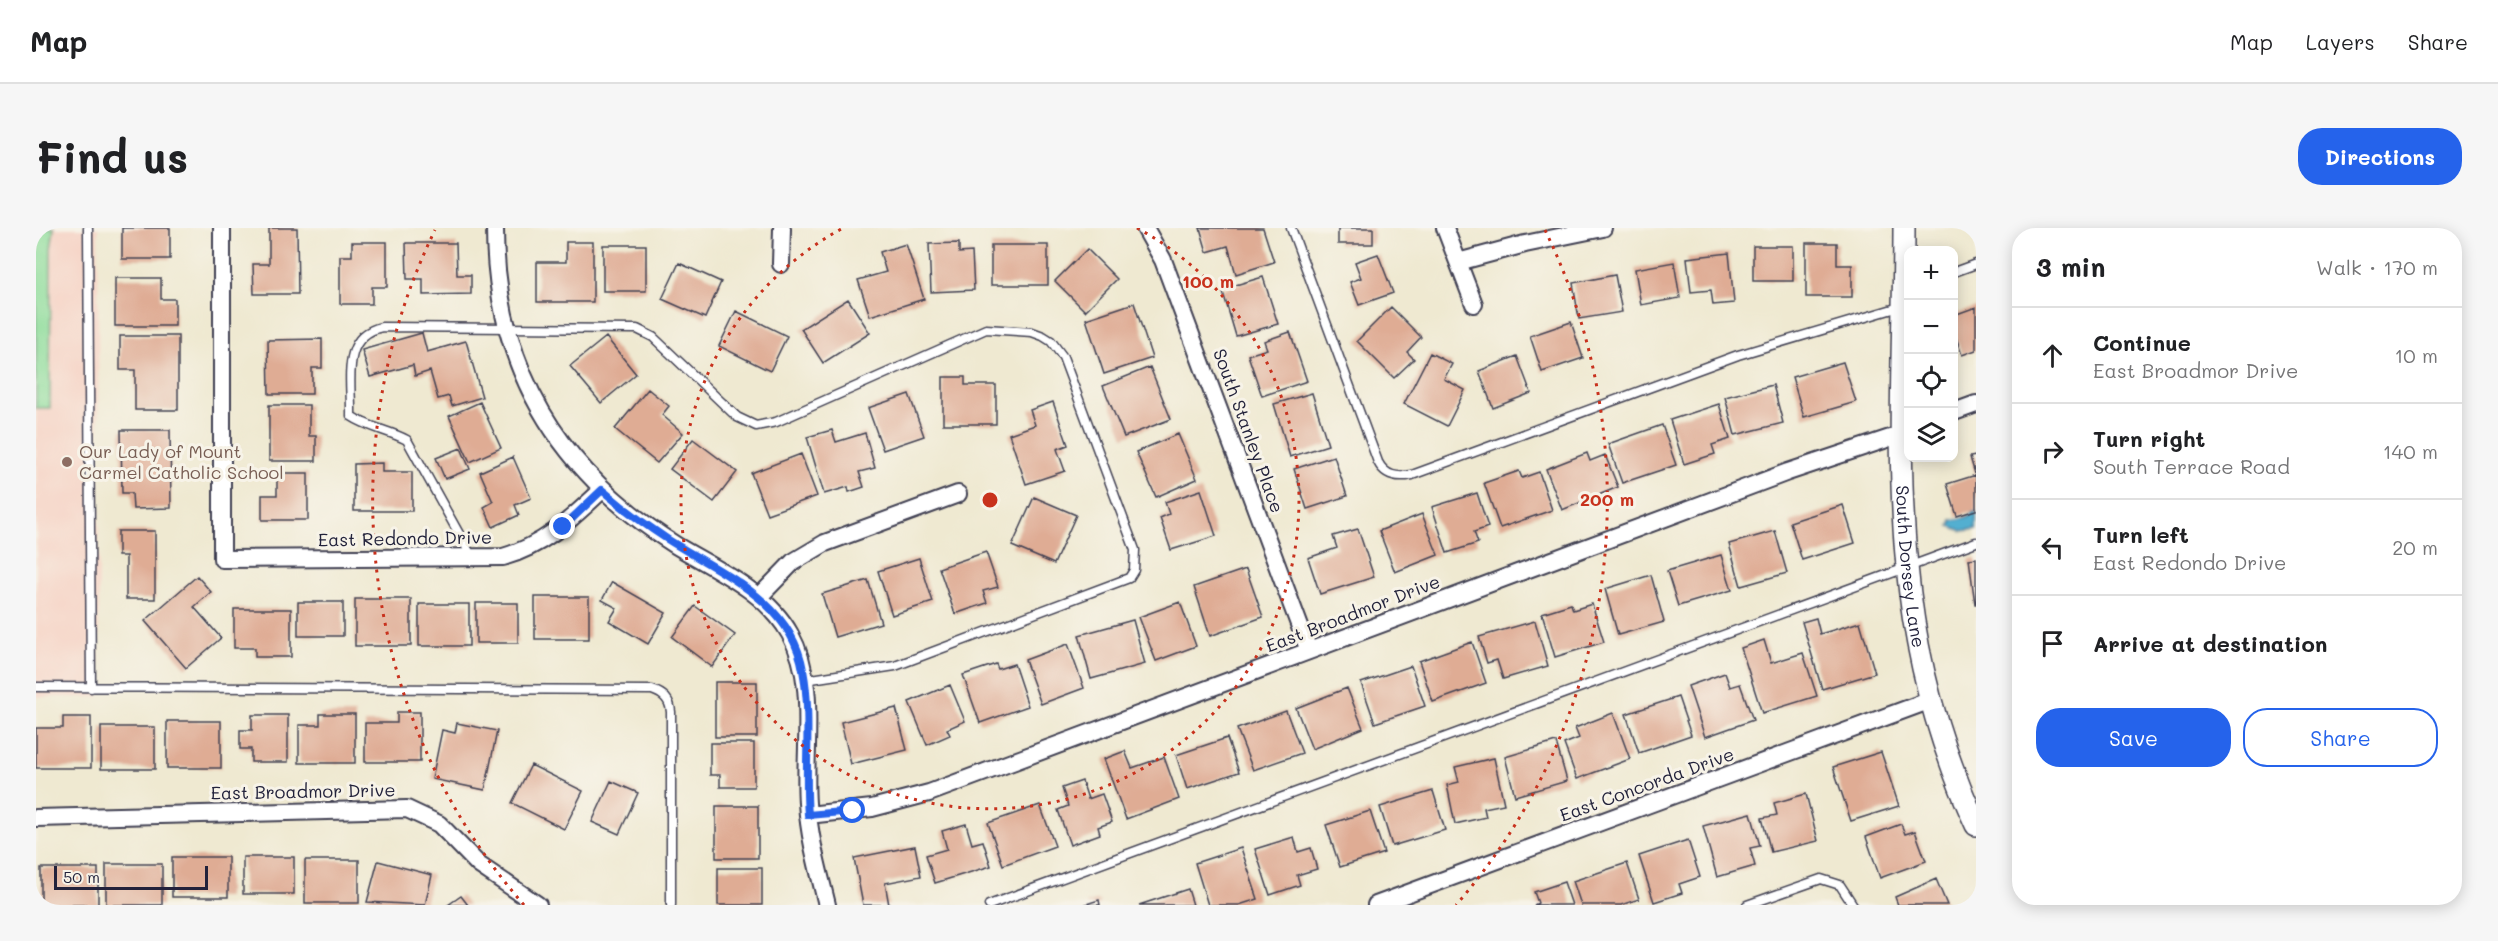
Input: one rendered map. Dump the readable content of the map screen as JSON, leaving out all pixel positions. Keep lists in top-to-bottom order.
{
  "streets": {
    "street": [
      "South Stanley Place",
      "East Redondo Drive",
      "South Dorsey Lane",
      "East Broadmor Drive",
      "East Concorda Drive"
    ]
  },
  "crossings": [
    ["South Stanley Place", "East Broadmor Drive"],
    ["South Dorsey Lane", "East Concorda Drive"]
  ],
  "places": ["Our Lady of Mount Carmel Catholic School"],
  "scale_bar": "50 m",
  "page": {
    "header": "Map",
    "nav": ["Map", "Layers", "Share"],
    "buttons": [
      "Directions",
      ["Save", "Share"]
    ],
    "title": "Find us",
    "heading": ["3 min", "Walk · 170 m"],
    "map_buttons": ["+", "−"],
    "list": [
      ["Continue", "East Broadmor Drive", "10 m"],
      ["Turn right", "South Terrace Road", "140 m"],
      ["Turn left", "East Redondo Drive", "20 m"],
      "Arrive at destination"
    ],
    "scale": "50 m"
  },
  "rings": ["100 m", "200 m"]
}
